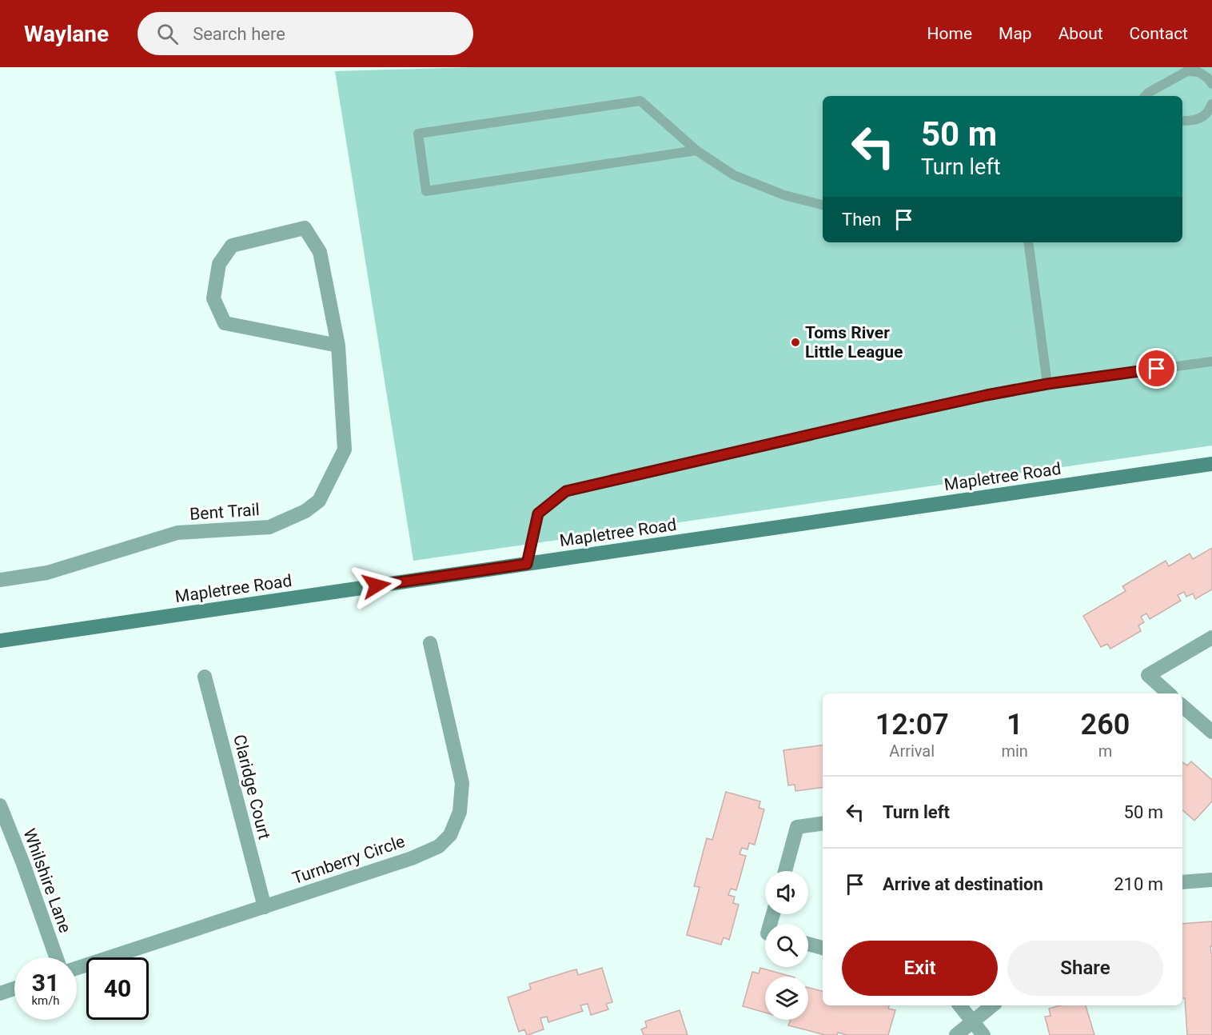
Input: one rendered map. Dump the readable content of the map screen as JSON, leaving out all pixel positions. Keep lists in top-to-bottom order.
{
  "streets": {
    "street": [
      "Mapletree Road",
      "Bent Trail",
      "Claridge Court",
      "Turnberry Circle",
      "Whilshire Lane"
    ]
  },
  "crossings": [
    ["Claridge Court", "Turnberry Circle"]
  ],
  "places": ["Toms River Little League"],
  "page": {
    "header": "Waylane",
    "search": "Search here",
    "nav": [
      "Home",
      "Map",
      "About",
      "Contact"
    ],
    "turn": ["50 m", "Turn left"],
    "then": "Then",
    "eta": [
      "12:07",
      "Arrival",
      "1",
      "min",
      "260",
      "m"
    ],
    "list": [
      {
        "name": "Turn left",
        "value": "50 m"
      },
      {
        "name": "Arrive at destination",
        "value": "210 m"
      }
    ],
    "buttons": ["Exit", "Share"],
    "speed": "31 km/h",
    "limit": "40"
  }
}
